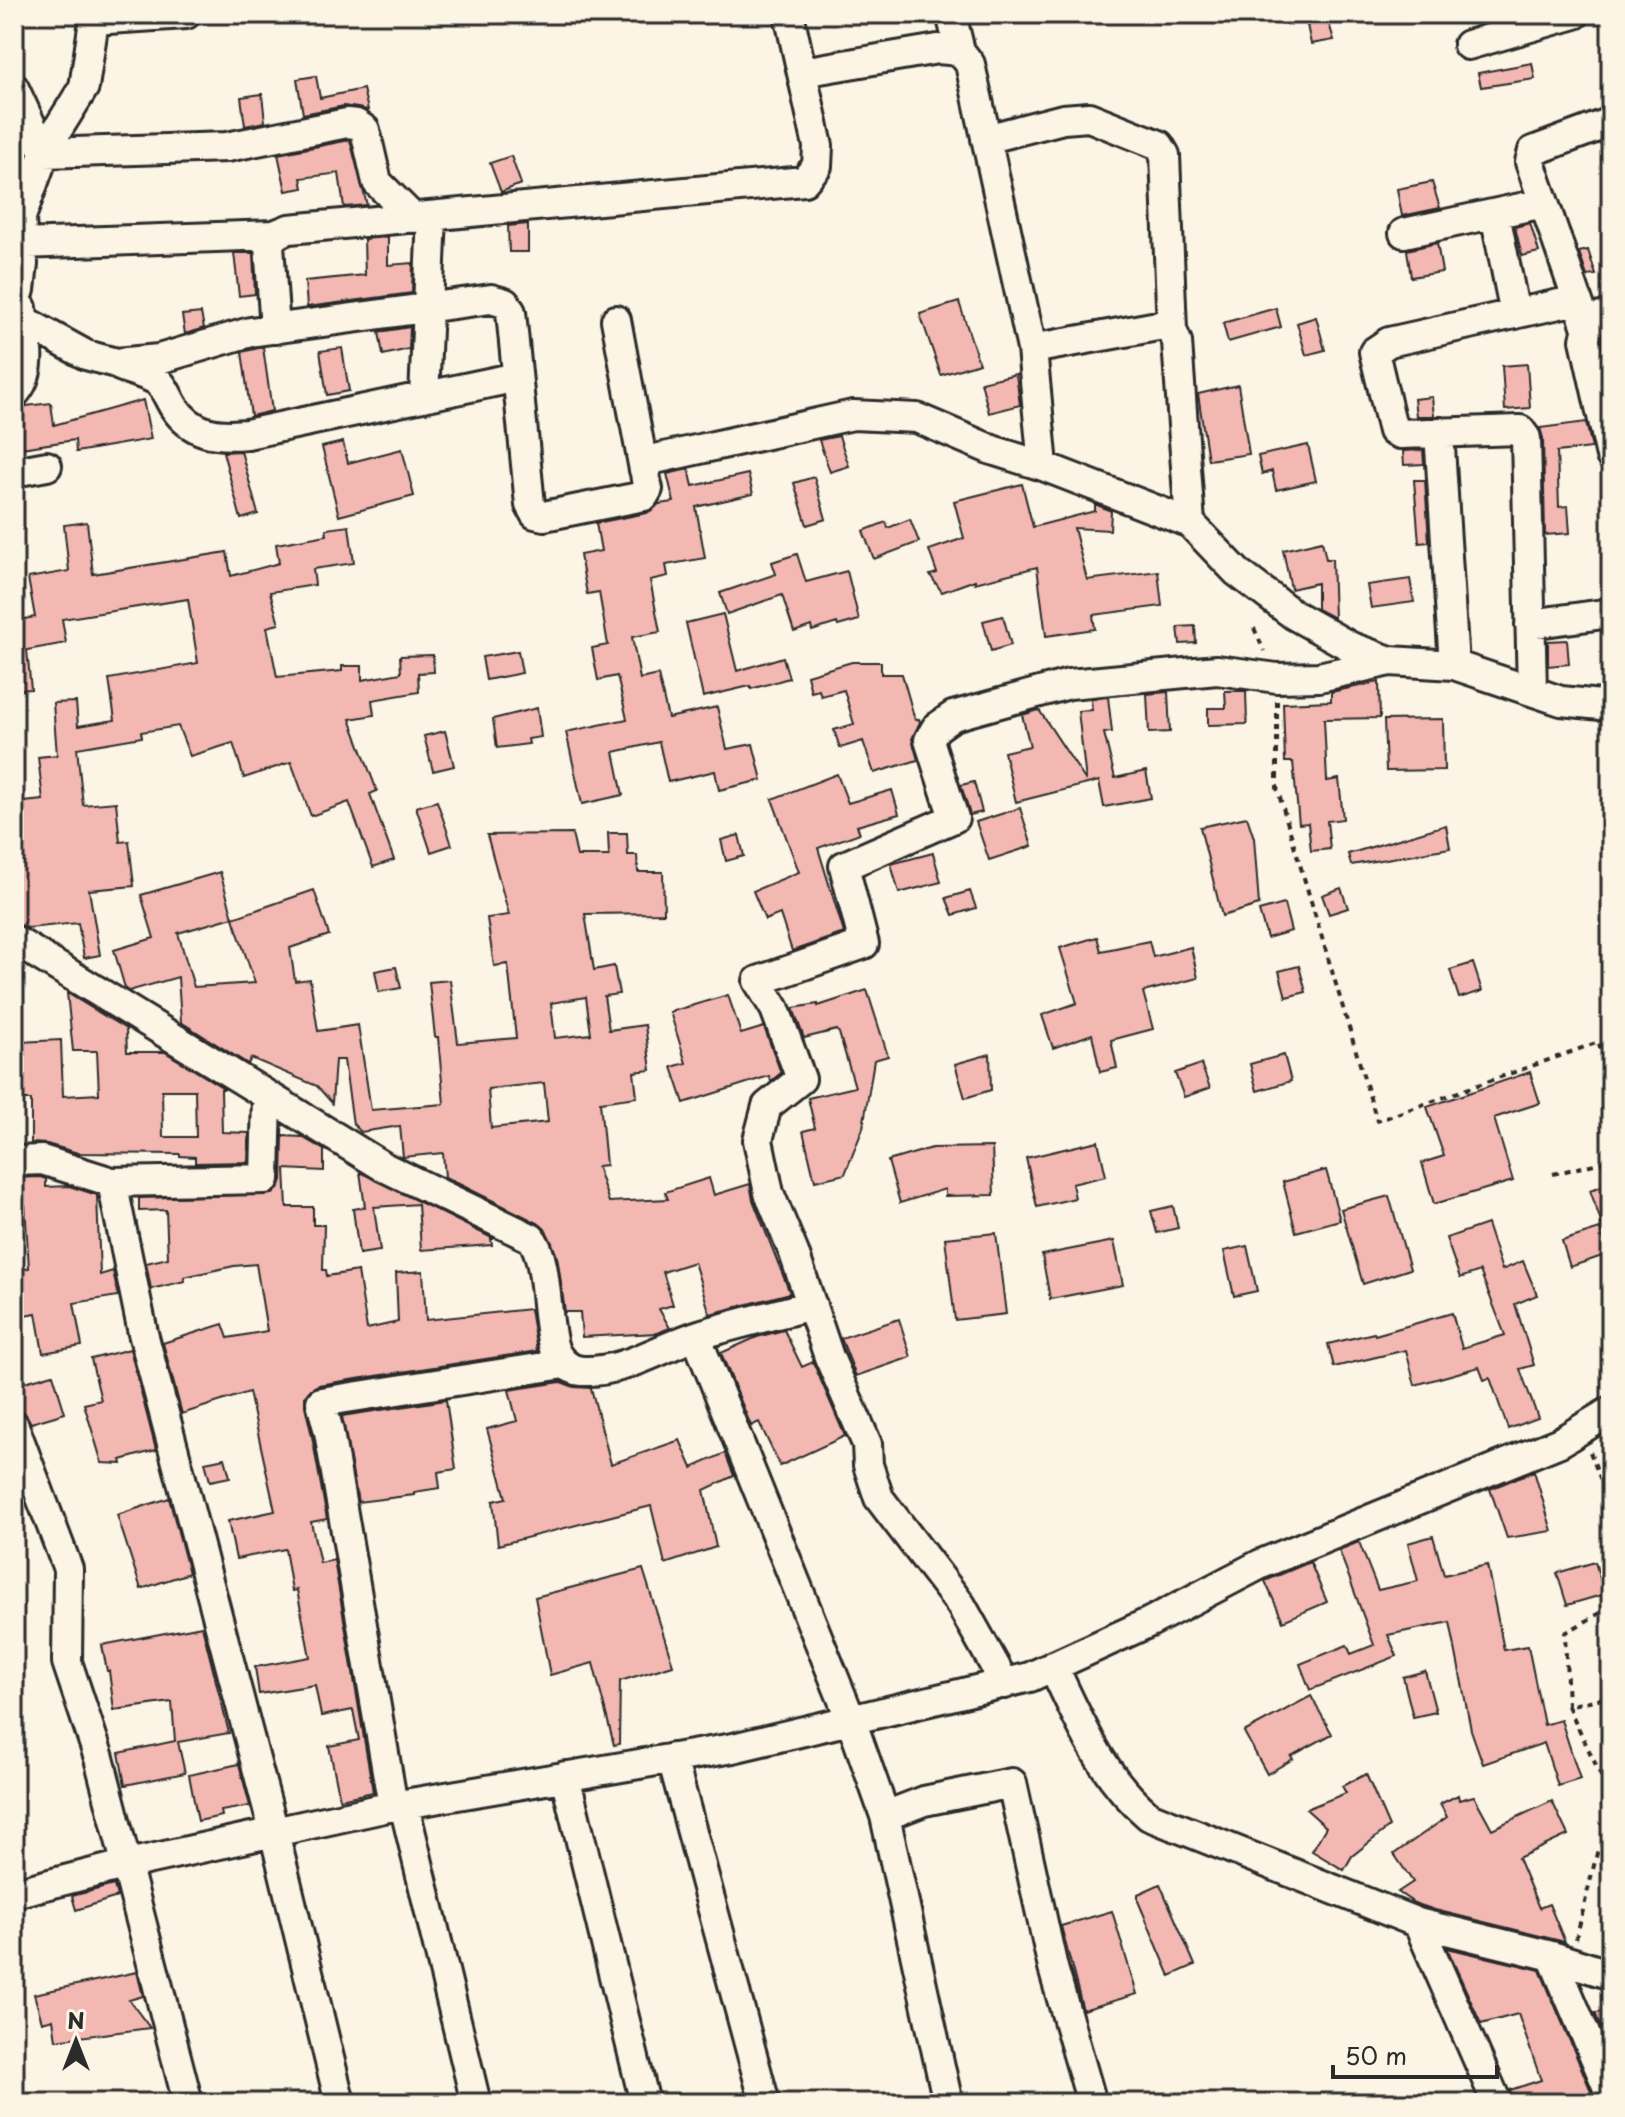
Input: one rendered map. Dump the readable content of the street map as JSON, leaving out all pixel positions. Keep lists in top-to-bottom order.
{
  "scale_bar": "50 m",
  "north": "top"
}
